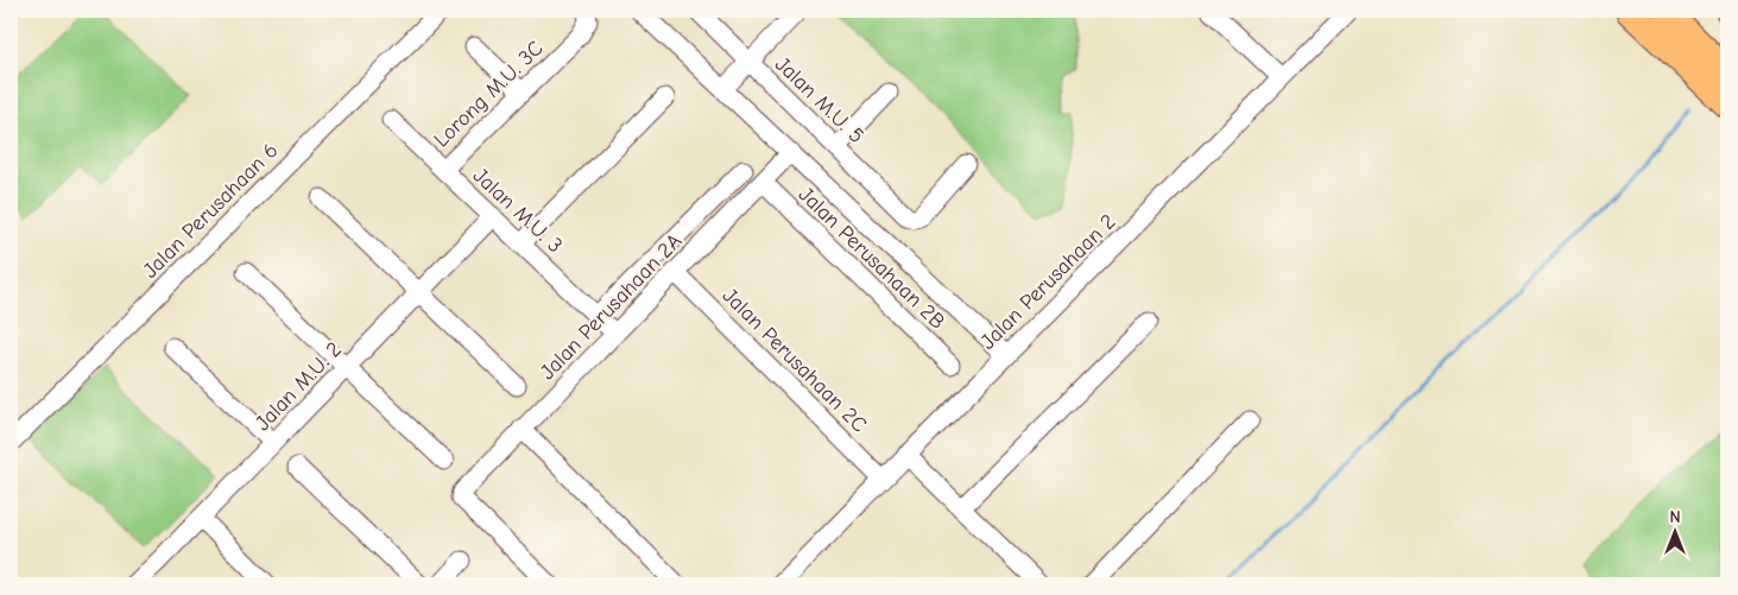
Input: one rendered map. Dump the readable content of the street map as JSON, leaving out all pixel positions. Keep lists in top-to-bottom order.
{
  "streets": {
    "street": [
      "Lorong M.U. 3C",
      "Jalan M.U. 5",
      "Jalan Perusahaan 6",
      "Jalan M.U. 3",
      "Jalan Perusahaan 2B",
      "Jalan Perusahaan 2",
      "Jalan Perusahaan 2A",
      "Jalan Perusahaan 2C",
      "Jalan M.U. 2"
    ]
  },
  "crossings": [
    ["Lorong M.U. 3C", "Jalan M.U. 3"],
    ["Jalan M.U. 3", "Jalan Perusahaan 2A"],
    ["Jalan M.U. 3", "Jalan M.U. 2"],
    ["Jalan Perusahaan 2B", "Jalan Perusahaan 2A"],
    ["Jalan Perusahaan 2", "Jalan Perusahaan 2C"],
    ["Jalan Perusahaan 2A", "Jalan Perusahaan 2C"]
  ],
  "north": "top"
}
